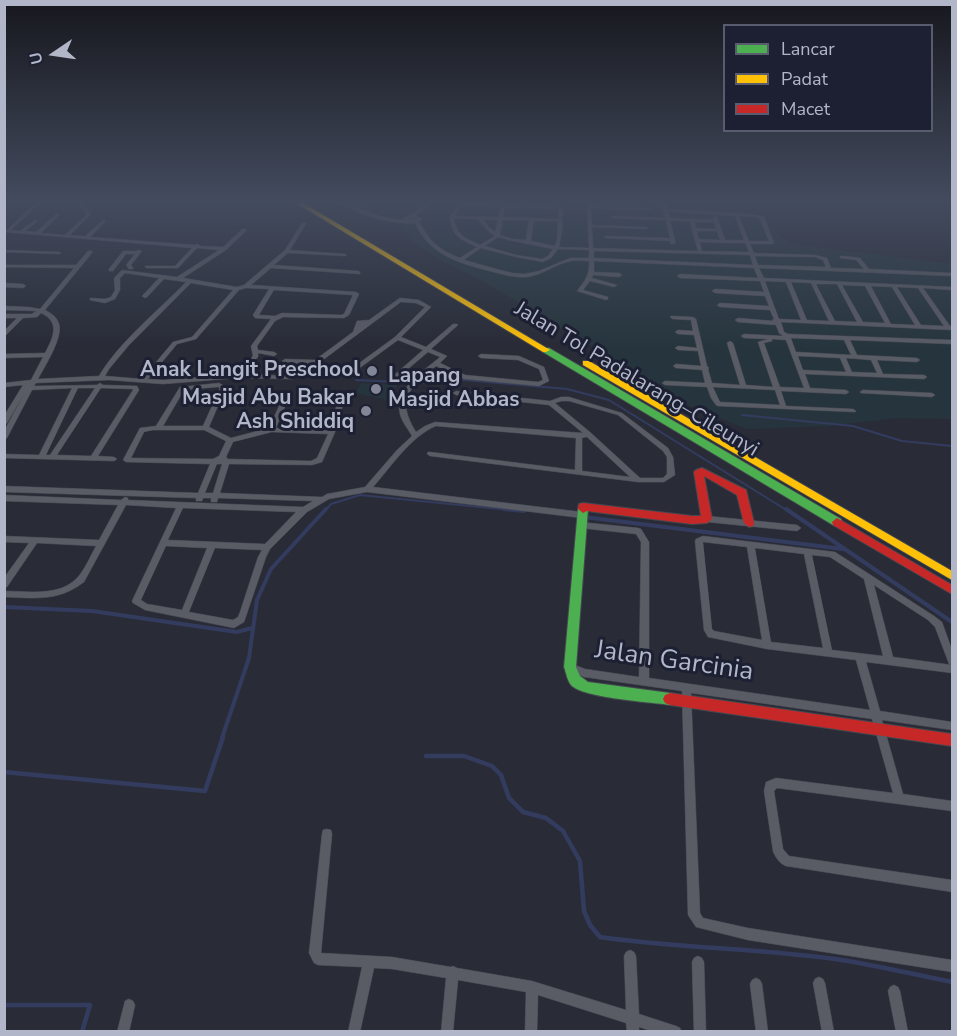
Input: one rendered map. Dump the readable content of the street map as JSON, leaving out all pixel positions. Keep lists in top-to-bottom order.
{
  "streets": {
    "main road": ["Jalan Tol Padalarang–Cileunyi", "Jalan Garcinia"]
  },
  "places": ["Anak Langit Preschool", "Lapang Masjid Abbas", "Masjid Abu Bakar Ash Shiddiq"],
  "legend": ["Lancar", "Padat", "Macet"],
  "north": "left"
}
